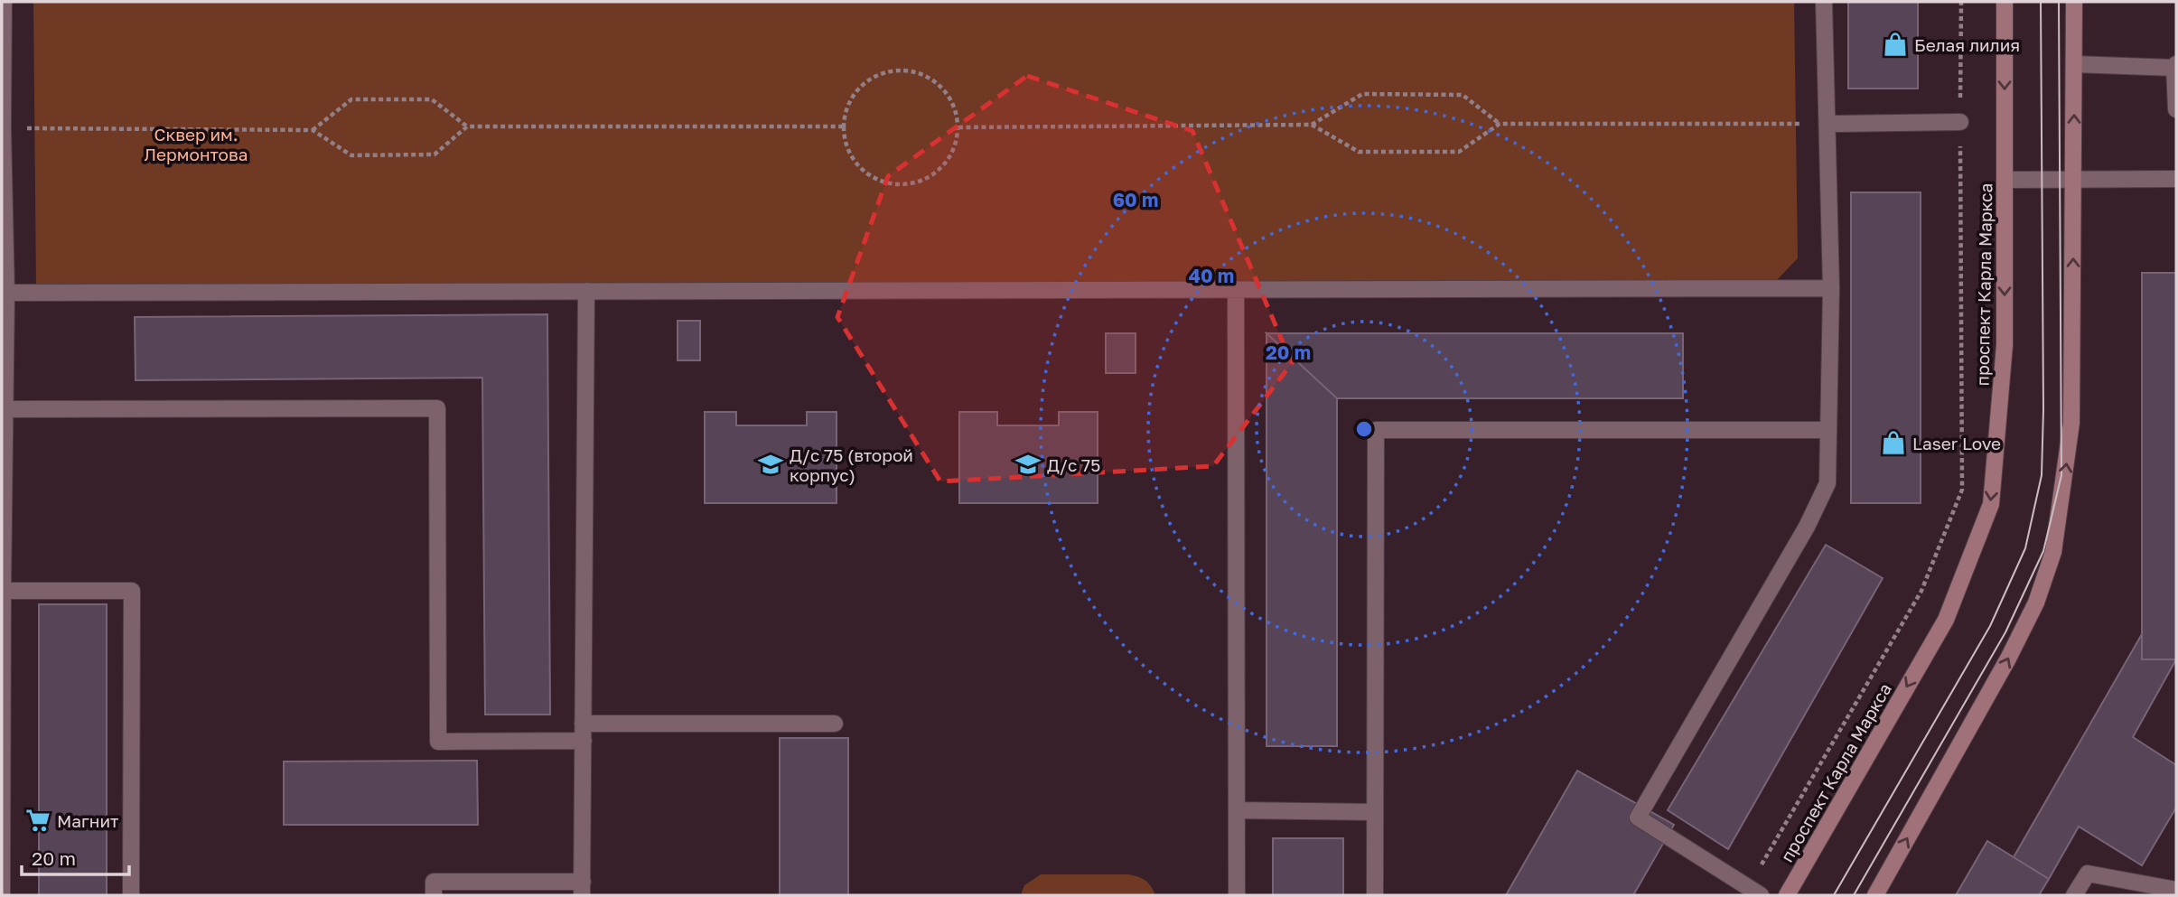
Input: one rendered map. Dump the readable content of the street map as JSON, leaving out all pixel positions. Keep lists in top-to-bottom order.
{
  "streets": {
    "main road": ["проспект Карла Маркса"]
  },
  "parks": ["Сквер им. Лермонтова"],
  "places": {
    "shop": ["Белая лилия", "Laser Love"],
    "school or university": ["Д/с 75 (второй корпус)", "Д/с 75"],
    "supermarket": ["Магнит"]
  },
  "scale_bar": "20 m",
  "rings": ["60 m", "40 m", "20 m"]
}
